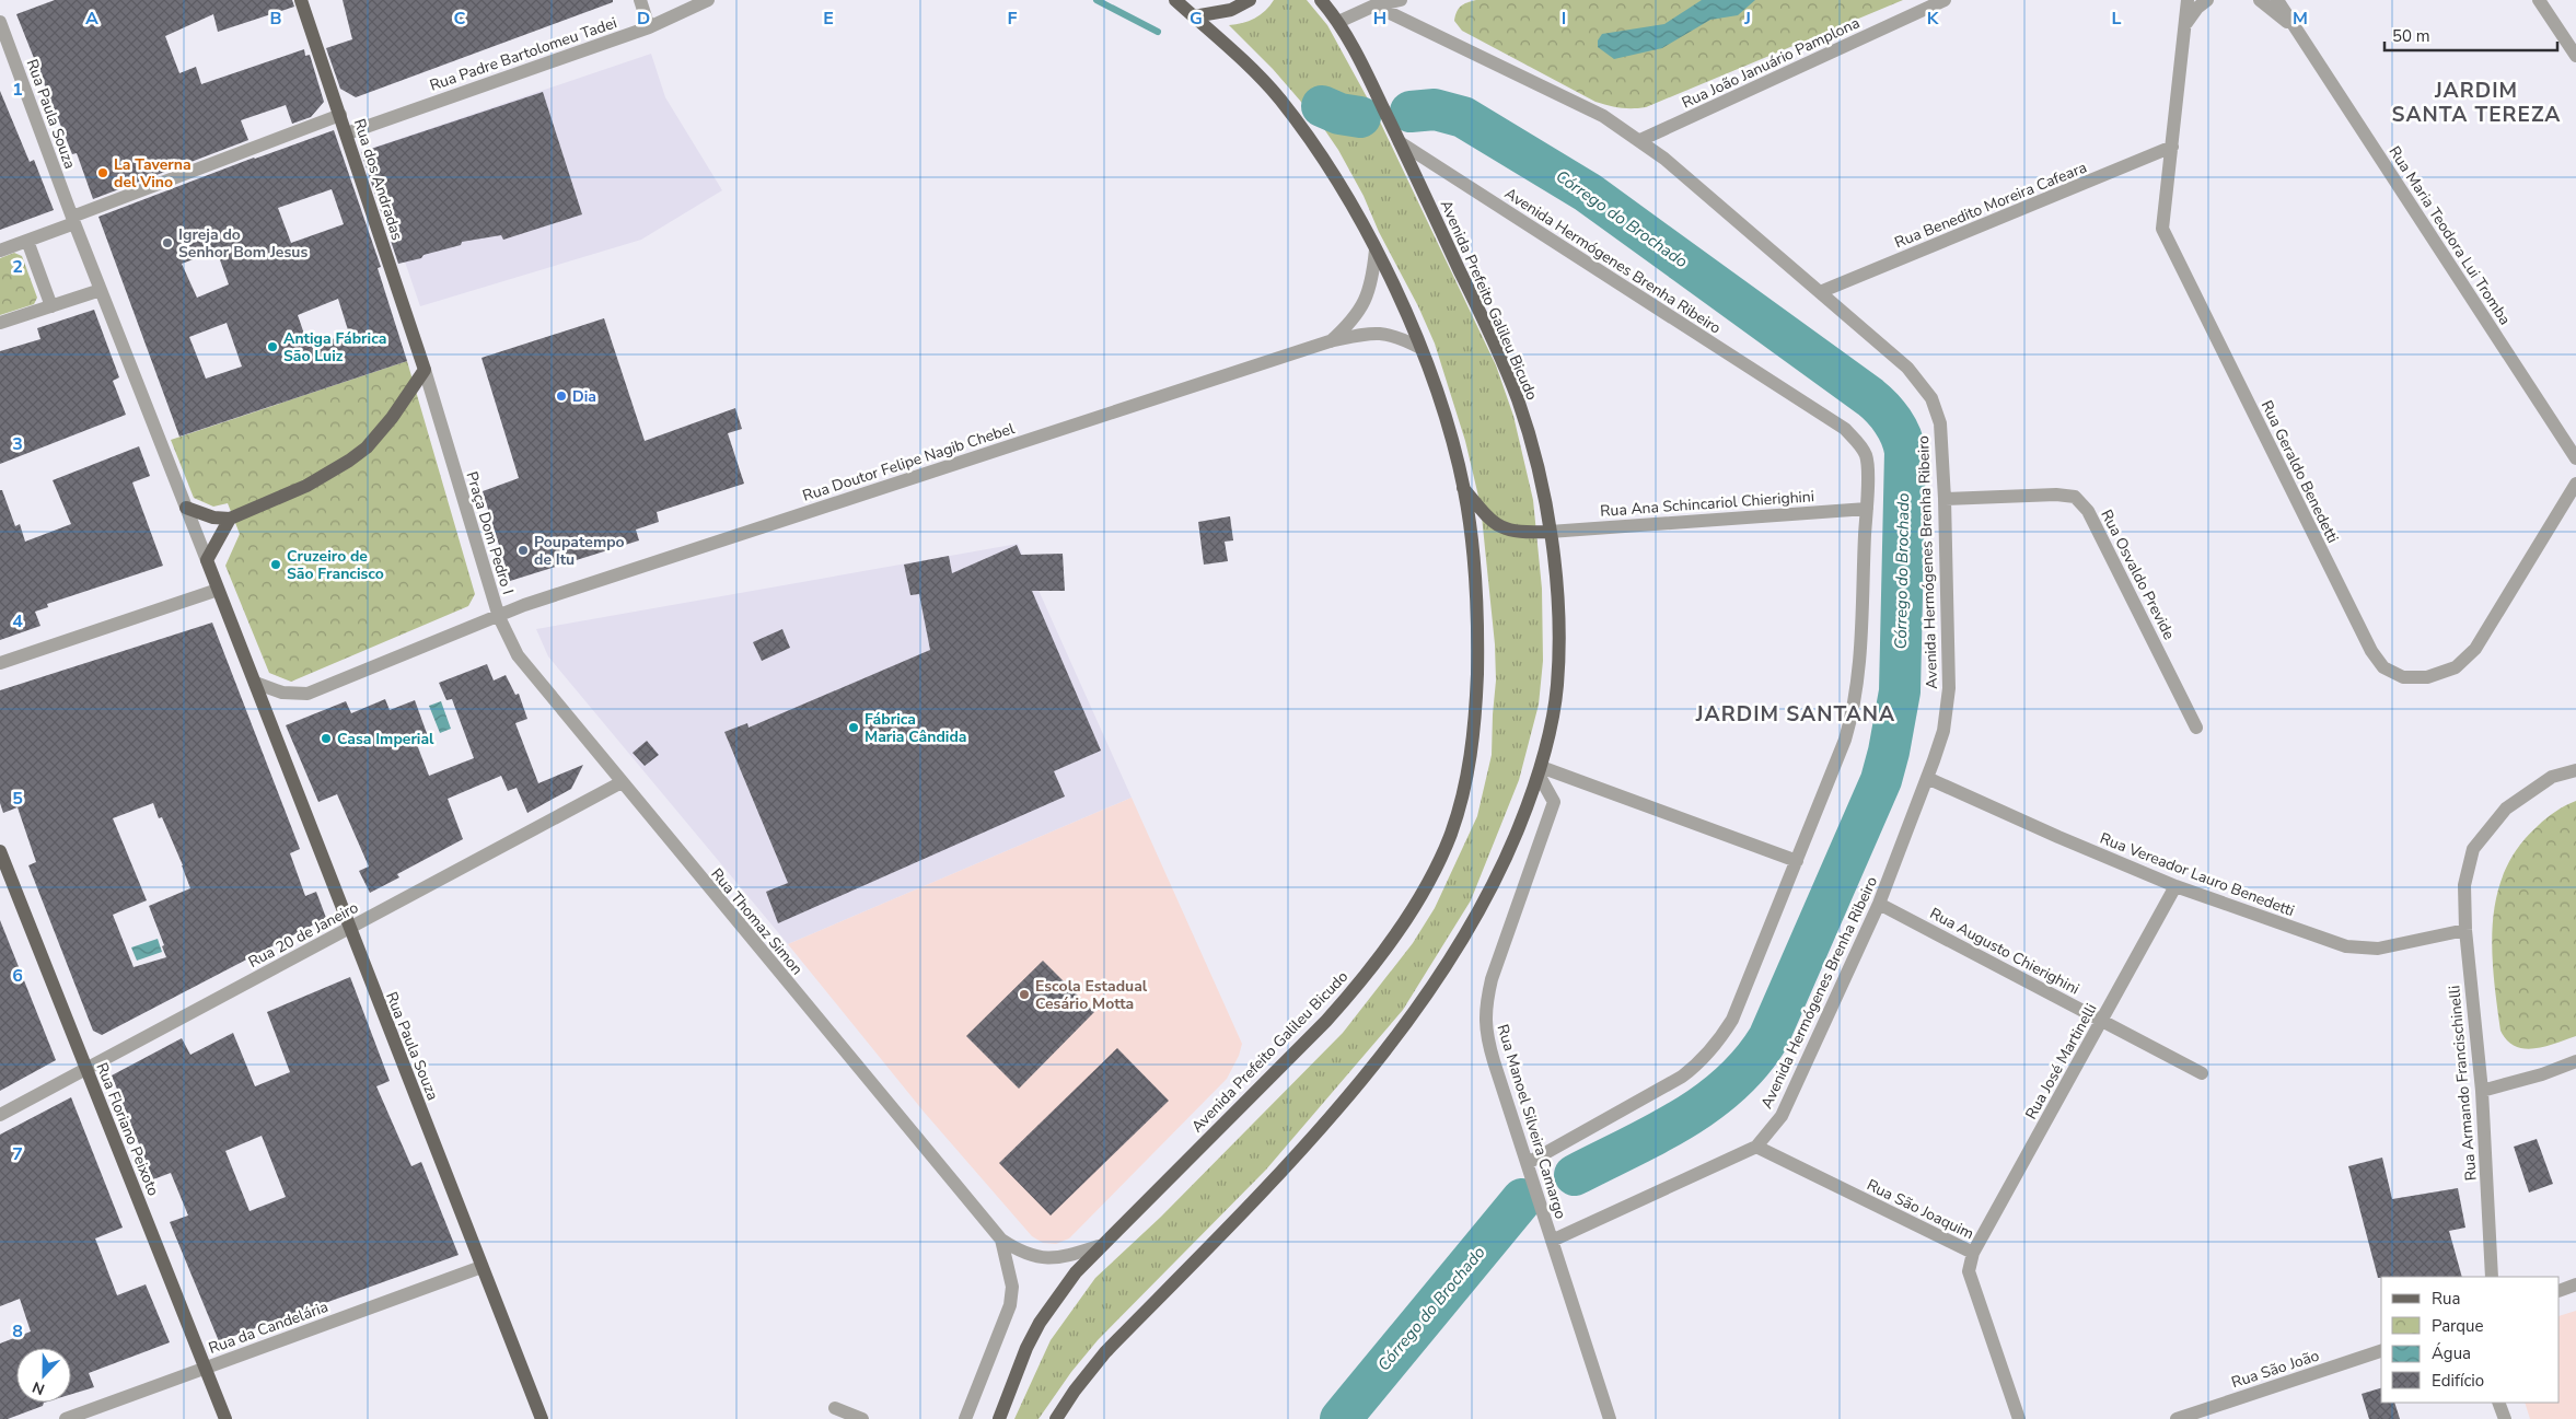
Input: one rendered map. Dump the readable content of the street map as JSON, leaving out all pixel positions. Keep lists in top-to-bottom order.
{
  "streets": {
    "main road": [
      "Rua Paula Souza",
      "Rua dos Andradas",
      "Avenida Prefeito Galileu Bicudo",
      "Rua Floriano Peixoto"
    ],
    "street": [
      "Rua Padre Bartolomeu Tadei",
      "Rua João Januário Pamplona",
      "Rua Benedito Moreira Cafeara",
      "Rua Maria Teodora Lui Tromba",
      "Avenida Hermógenes Brenha Ribeiro",
      "Rua Doutor Felipe Nagib Chebel",
      "Rua Geraldo Benedetti",
      "Rua Ana Schincariol Chierighini",
      "Praça Dom Pedro I",
      "Rua Osvaldo Previde",
      "Rua Vereador Lauro Benedetti",
      "Rua Thomaz Simon",
      "Rua 20 de Janeiro",
      "Rua Augusto Chierighini",
      "Rua José Martinelli",
      "Rua Armando Francischinelli",
      "Rua Manoel Silveira Camargo",
      "Rua São Joaquim",
      "Rua da Candelária",
      "Rua São João"
    ]
  },
  "crossings": [
    ["Rua Padre Bartolomeu Tadei", "Rua dos Andradas"],
    ["Rua João Januário Pamplona", "Avenida Hermógenes Brenha Ribeiro"],
    ["Rua Paula Souza", "Praça Dom Pedro I"],
    ["Rua Paula Souza", "Rua 20 de Janeiro"],
    ["Rua Paula Souza", "Rua da Candelária"],
    ["Rua dos Andradas", "Praça Dom Pedro I"],
    ["Rua Benedito Moreira Cafeara", "Avenida Hermógenes Brenha Ribeiro"],
    ["Rua Benedito Moreira Cafeara", "Rua Geraldo Benedetti"],
    ["Avenida Hermógenes Brenha Ribeiro", "Avenida Prefeito Galileu Bicudo"],
    ["Avenida Hermógenes Brenha Ribeiro", "Rua Ana Schincariol Chierighini"],
    ["Avenida Hermógenes Brenha Ribeiro", "Rua Osvaldo Previde"],
    ["Avenida Hermógenes Brenha Ribeiro", "Rua Vereador Lauro Benedetti"],
    ["Avenida Hermógenes Brenha Ribeiro", "Rua Augusto Chierighini"],
    ["Avenida Hermógenes Brenha Ribeiro", "Rua Manoel Silveira Camargo"],
    ["Avenida Hermógenes Brenha Ribeiro", "Rua São Joaquim"],
    ["Avenida Prefeito Galileu Bicudo", "Rua Doutor Felipe Nagib Chebel"],
    ["Avenida Prefeito Galileu Bicudo", "Rua Ana Schincariol Chierighini"],
    ["Avenida Prefeito Galileu Bicudo", "Rua Thomaz Simon"],
    ["Avenida Prefeito Galileu Bicudo", "Rua Manoel Silveira Camargo"],
    ["Rua Doutor Felipe Nagib Chebel", "Praça Dom Pedro I"],
    ["Rua Doutor Felipe Nagib Chebel", "Rua Thomaz Simon"],
    ["Praça Dom Pedro I", "Rua Thomaz Simon"],
    ["Rua Vereador Lauro Benedetti", "Rua José Martinelli"],
    ["Rua Vereador Lauro Benedetti", "Rua Armando Francischinelli"],
    ["Rua Thomaz Simon", "Rua 20 de Janeiro"],
    ["Rua 20 de Janeiro", "Rua Floriano Peixoto"],
    ["Rua Augusto Chierighini", "Rua José Martinelli"],
    ["Rua José Martinelli", "Rua São Joaquim"],
    ["Rua Floriano Peixoto", "Rua da Candelária"]
  ],
  "districts": ["JARDIM SANTA TEREZA", "JARDIM SANTANA"],
  "water": ["Córrego do Brochado"],
  "places": [
    "La Taverna del Vino",
    "Igreja do Senhor Bom Jesus",
    "Antiga Fábrica São Luiz",
    "Dia",
    "Poupatempo de Itu",
    "Cruzeiro de São Francisco",
    "Fábrica Maria Cândida",
    "Casa Imperial",
    "Escola Estadual Cesário Motta"
  ],
  "legend": [
    "Rua",
    "Parque",
    "Água",
    "Edifício"
  ],
  "scale_bar": "50 m",
  "north": "bottom",
  "grid": {
    "columns": [
      "A",
      "B",
      "C",
      "D",
      "E",
      "F",
      "G",
      "H",
      "I",
      "J",
      "K",
      "L",
      "M"
    ],
    "rows": [
      "1",
      "2",
      "3",
      "4",
      "5",
      "6",
      "7",
      "8"
    ]
  }
}
